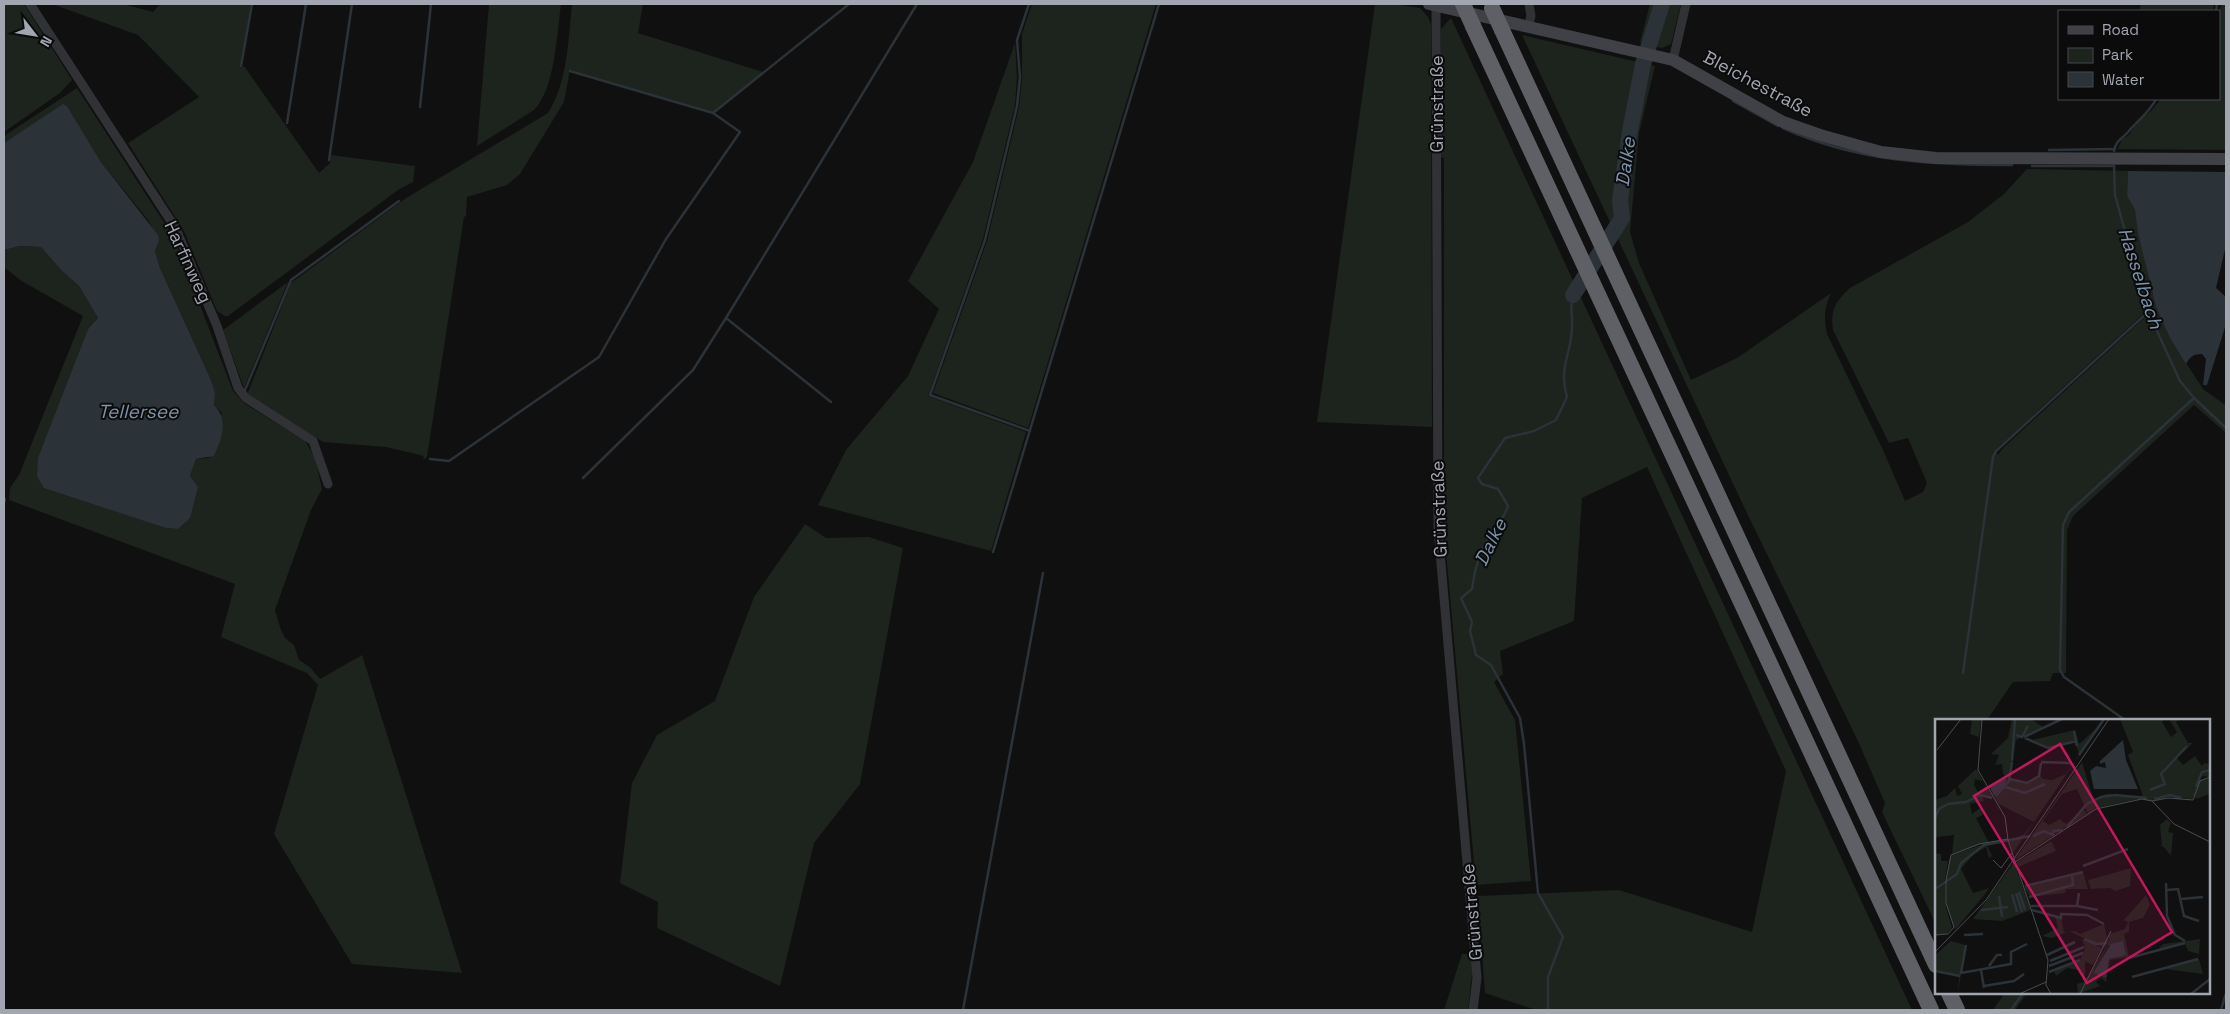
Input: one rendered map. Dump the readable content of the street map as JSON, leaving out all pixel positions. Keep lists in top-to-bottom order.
{
  "streets": {
    "street": ["Bleichestraße", "Grünstraße", "Harfinweg"]
  },
  "crossings": [
    ["Bleichestraße", "Grünstraße"]
  ],
  "water": ["Dalke", "Hasselbach", "Tellersee"],
  "legend": ["Road", "Park", "Water"],
  "north": "bottom right"
}
